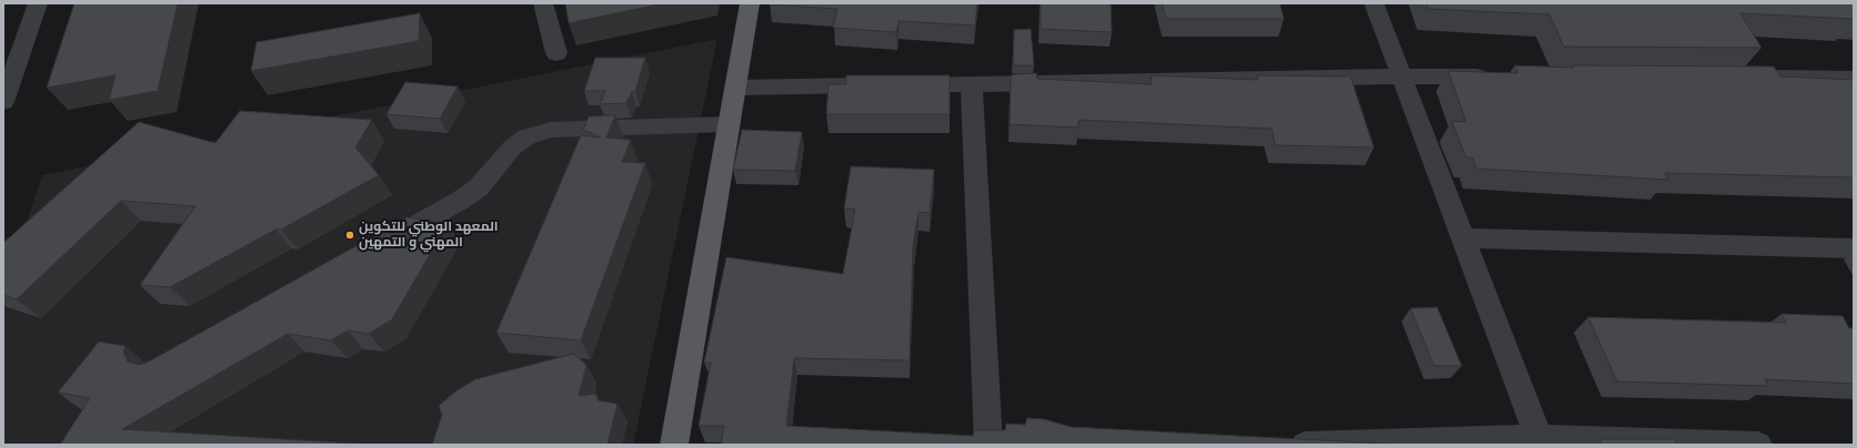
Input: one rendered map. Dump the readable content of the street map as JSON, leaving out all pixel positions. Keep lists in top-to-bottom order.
{
  "places": ["المعهد الوطني للتكوين المهني و التمهين"]
}
